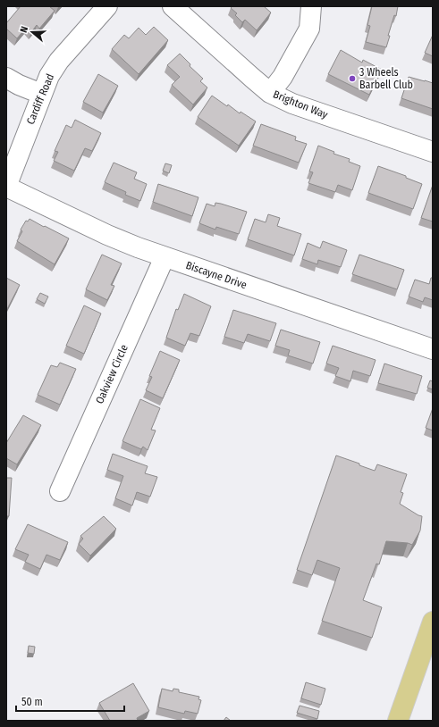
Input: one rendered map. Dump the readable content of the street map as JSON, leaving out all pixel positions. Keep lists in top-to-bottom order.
{
  "streets": {
    "street": [
      "Cardiff Road",
      "Brighton Way",
      "Biscayne Drive",
      "Oakview Circle"
    ]
  },
  "crossings": [
    ["Cardiff Road", "Biscayne Drive"],
    ["Biscayne Drive", "Oakview Circle"]
  ],
  "places": ["3 Wheels Barbell Club"],
  "scale_bar": "50 m",
  "north": "left"
}
